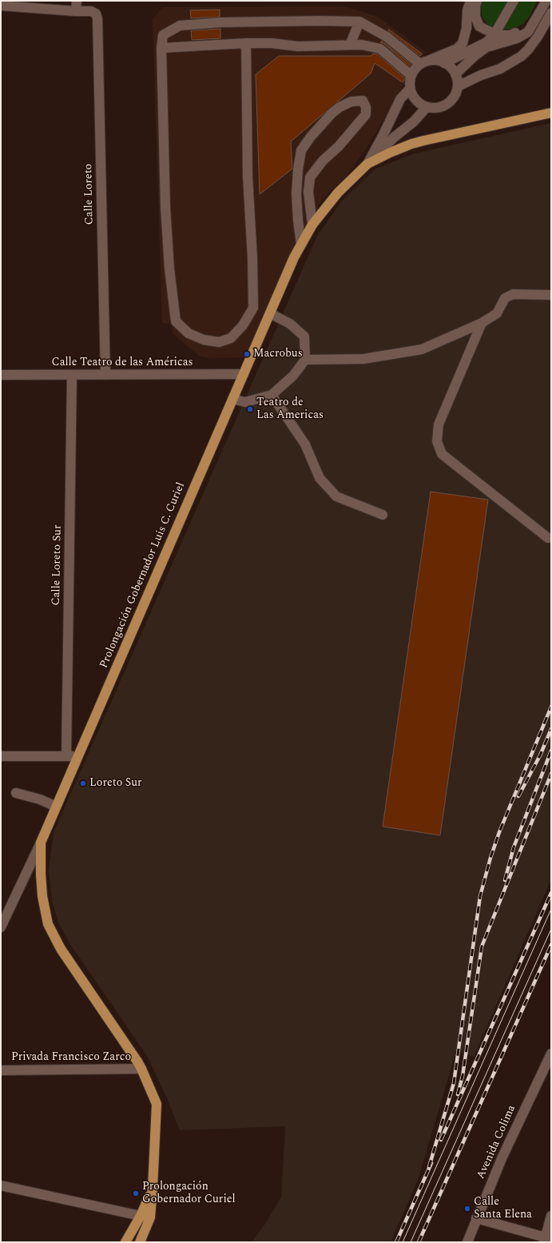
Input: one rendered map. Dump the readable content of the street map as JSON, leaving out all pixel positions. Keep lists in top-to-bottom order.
{
  "streets": {
    "main road": ["Prolongación Gobernador Luis C. Curiel"],
    "street": [
      "Calle Loreto",
      "Calle Teatro de las Américas",
      "Calle Loreto Sur",
      "Privada Francisco Zarco",
      "Avenida Colima"
    ]
  },
  "crossings": [
    ["Calle Loreto", "Calle Teatro de las Américas"],
    ["Calle Teatro de las Américas", "Calle Loreto Sur"],
    ["Calle Teatro de las Américas", "Prolongación Gobernador Luis C. Curiel"],
    ["Prolongación Gobernador Luis C. Curiel", "Privada Francisco Zarco"]
  ],
  "places": [
    "Macrobus",
    "Teatro de Las Americas",
    "Loreto Sur",
    "Prolongación Gobernador Curiel",
    "Calle Santa Elena"
  ]
}
